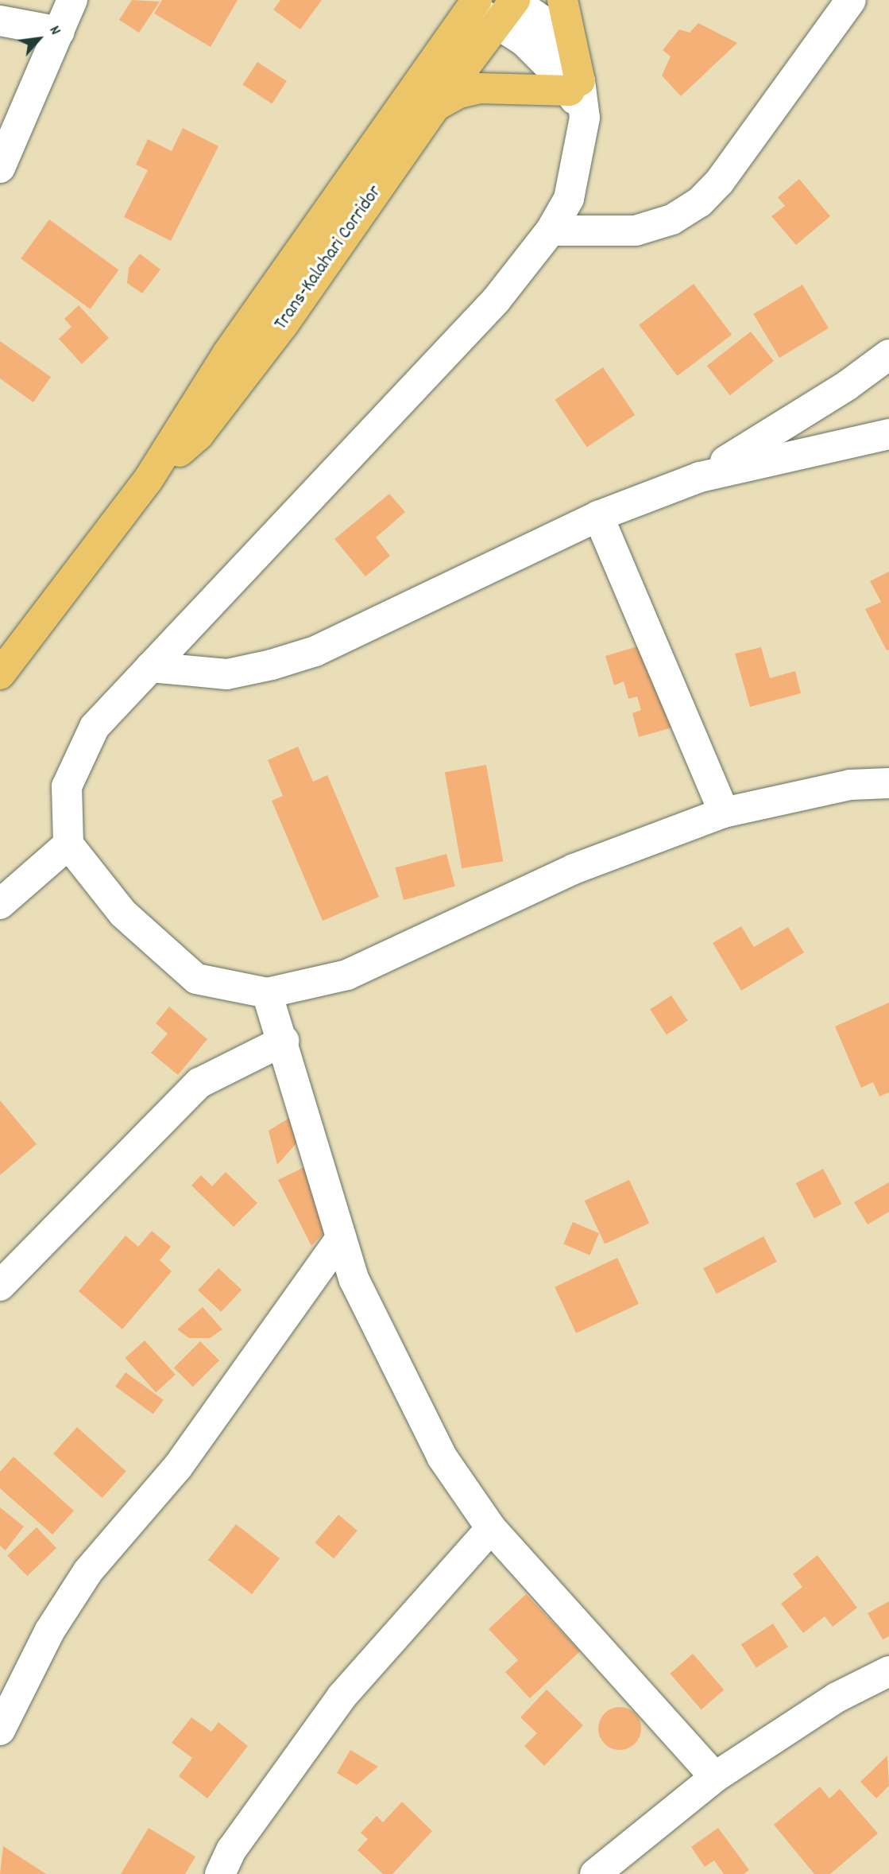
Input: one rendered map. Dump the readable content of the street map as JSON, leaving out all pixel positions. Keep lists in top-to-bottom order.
{
  "streets": {
    "highway": ["Trans-Kalahari Corridor"]
  },
  "north": "top right"
}
